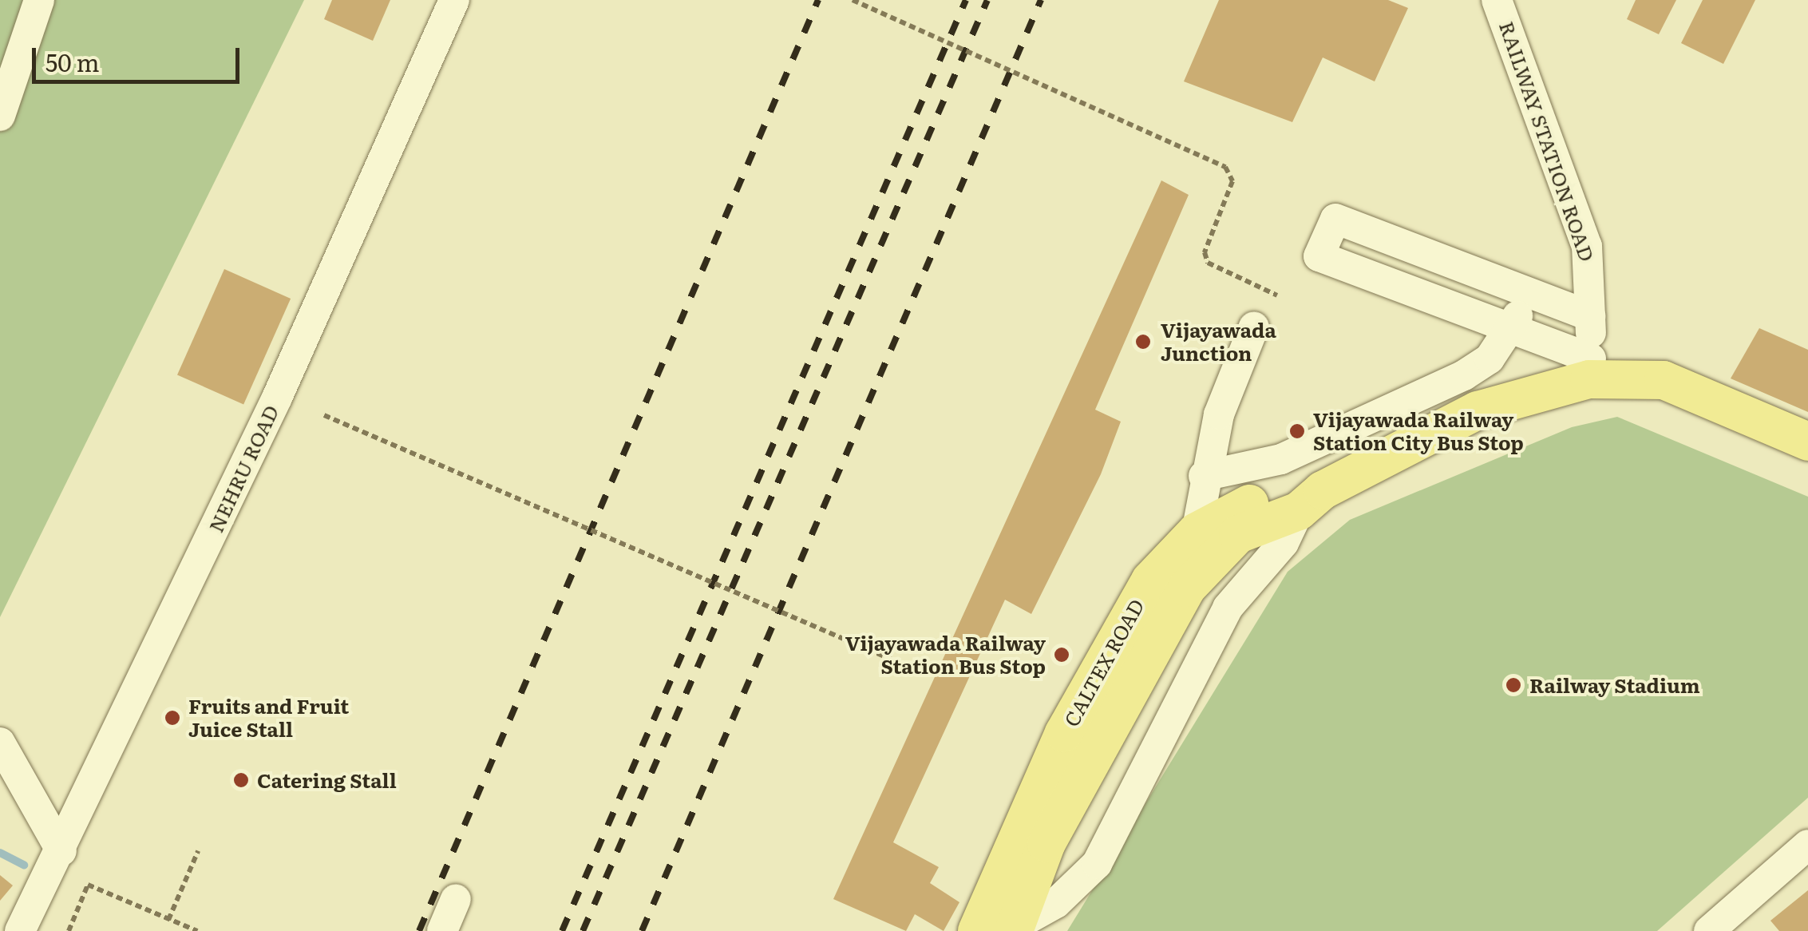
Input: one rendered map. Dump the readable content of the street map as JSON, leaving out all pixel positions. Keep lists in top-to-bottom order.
{
  "streets": {
    "main road": ["CALTEX ROAD"],
    "street": ["RAILWAY STATION ROAD", "NEHRU ROAD"]
  },
  "crossings": [
    ["RAILWAY STATION ROAD", "CALTEX ROAD"]
  ],
  "places": [
    "Vijayawada Junction",
    "Vijayawada Railway Station City Bus Stop",
    "Vijayawada Railway Station Bus Stop",
    "Railway Stadium",
    "Fruits and Fruit Juice Stall",
    "Catering Stall"
  ],
  "scale_bar": "50 m"
}
